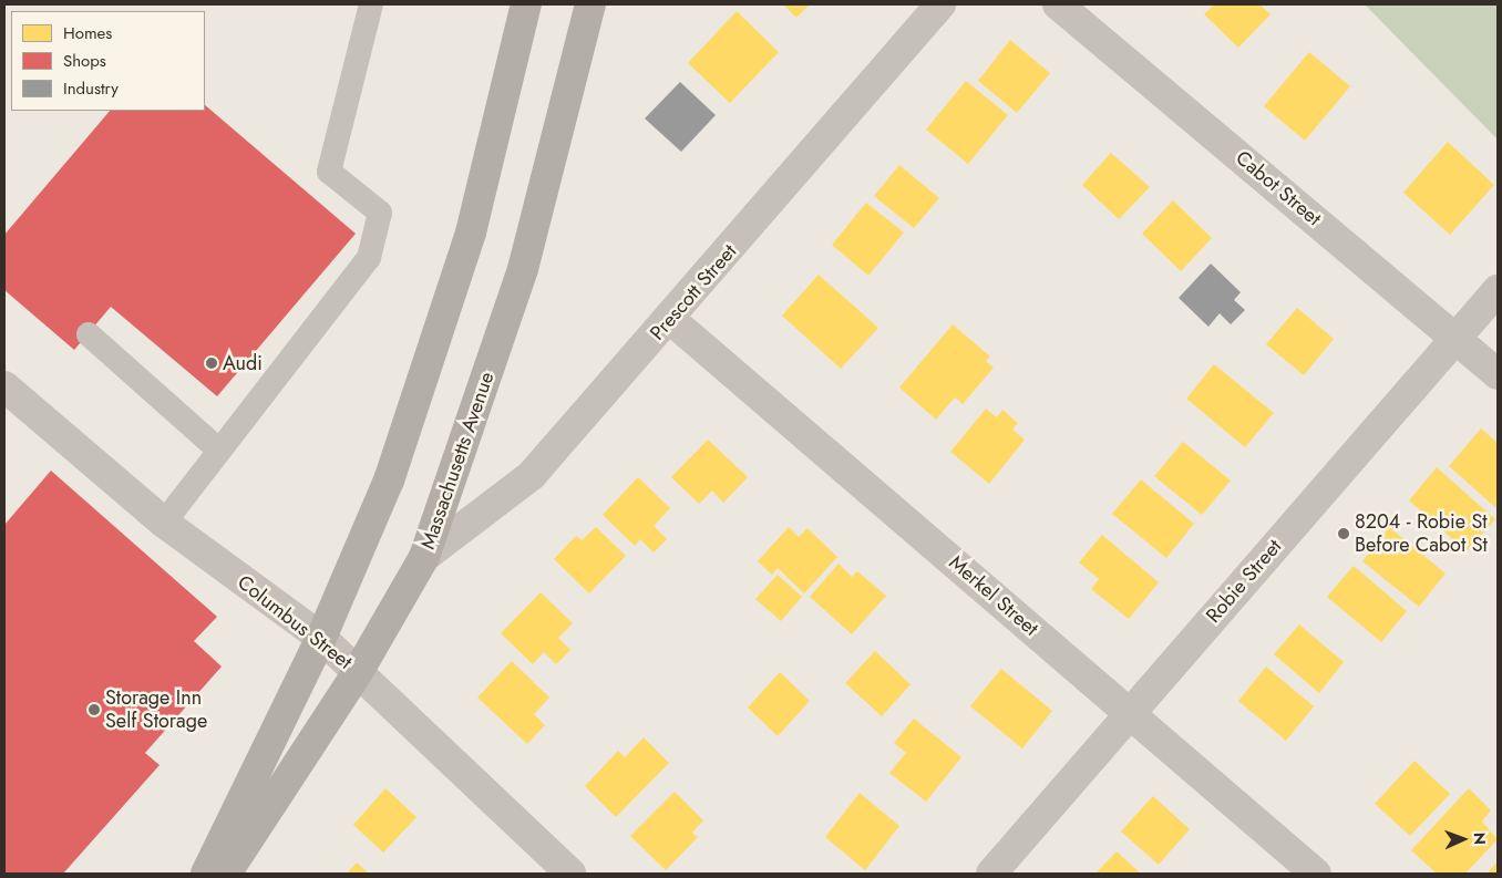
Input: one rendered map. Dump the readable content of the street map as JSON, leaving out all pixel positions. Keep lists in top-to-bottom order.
{
  "streets": {
    "main road": ["Massachusetts Avenue"],
    "street": [
      "Cabot Street",
      "Prescott Street",
      "Robie Street",
      "Merkel Street",
      "Columbus Street"
    ]
  },
  "crossings": [
    ["Cabot Street", "Robie Street"],
    ["Prescott Street", "Massachusetts Avenue"],
    ["Prescott Street", "Merkel Street"],
    ["Massachusetts Avenue", "Columbus Street"],
    ["Robie Street", "Merkel Street"]
  ],
  "places": ["Audi", "8204 - Robie St Before Cabot St", "Storage Inn Self Storage"],
  "legend": ["Homes", "Shops", "Industry"],
  "north": "right"
}
